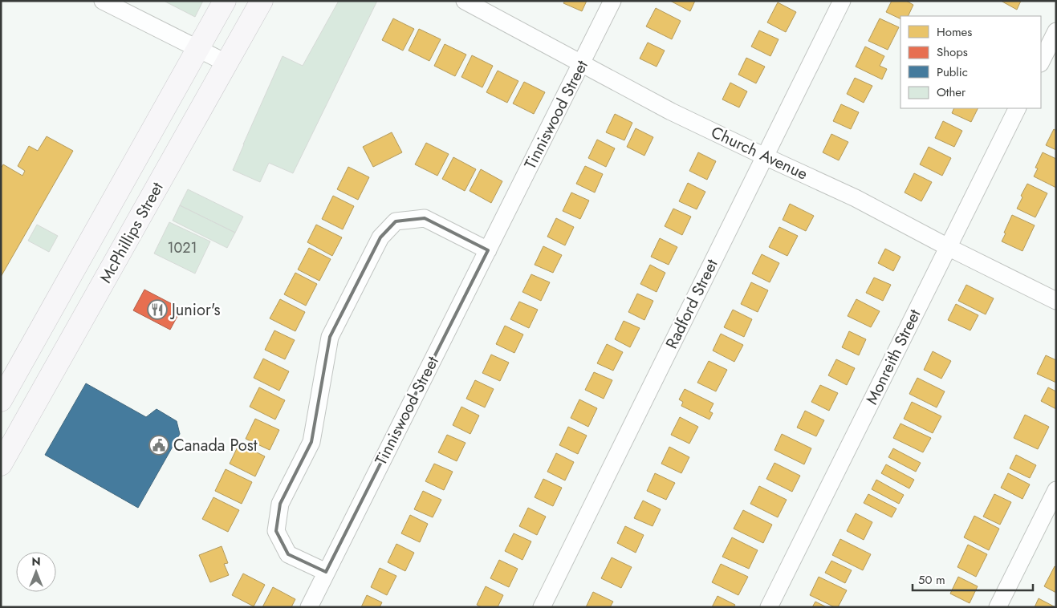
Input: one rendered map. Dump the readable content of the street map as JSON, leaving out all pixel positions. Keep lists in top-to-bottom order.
{
  "streets": {
    "main road": ["McPhillips Street"],
    "street": [
      "Tinniswood Street",
      "Church Avenue",
      "Radford Street",
      "Monreith Street"
    ]
  },
  "crossings": [
    ["Tinniswood Street", "Church Avenue"],
    ["Church Avenue", "Radford Street"],
    ["Church Avenue", "Monreith Street"]
  ],
  "places": {
    "restaurant": ["Junior's"],
    "public building": ["Canada Post"]
  },
  "house_numbers": ["1021"],
  "legend": [
    "Homes",
    "Shops",
    "Public",
    "Other"
  ],
  "scale_bar": "50 m",
  "north": "top"
}
